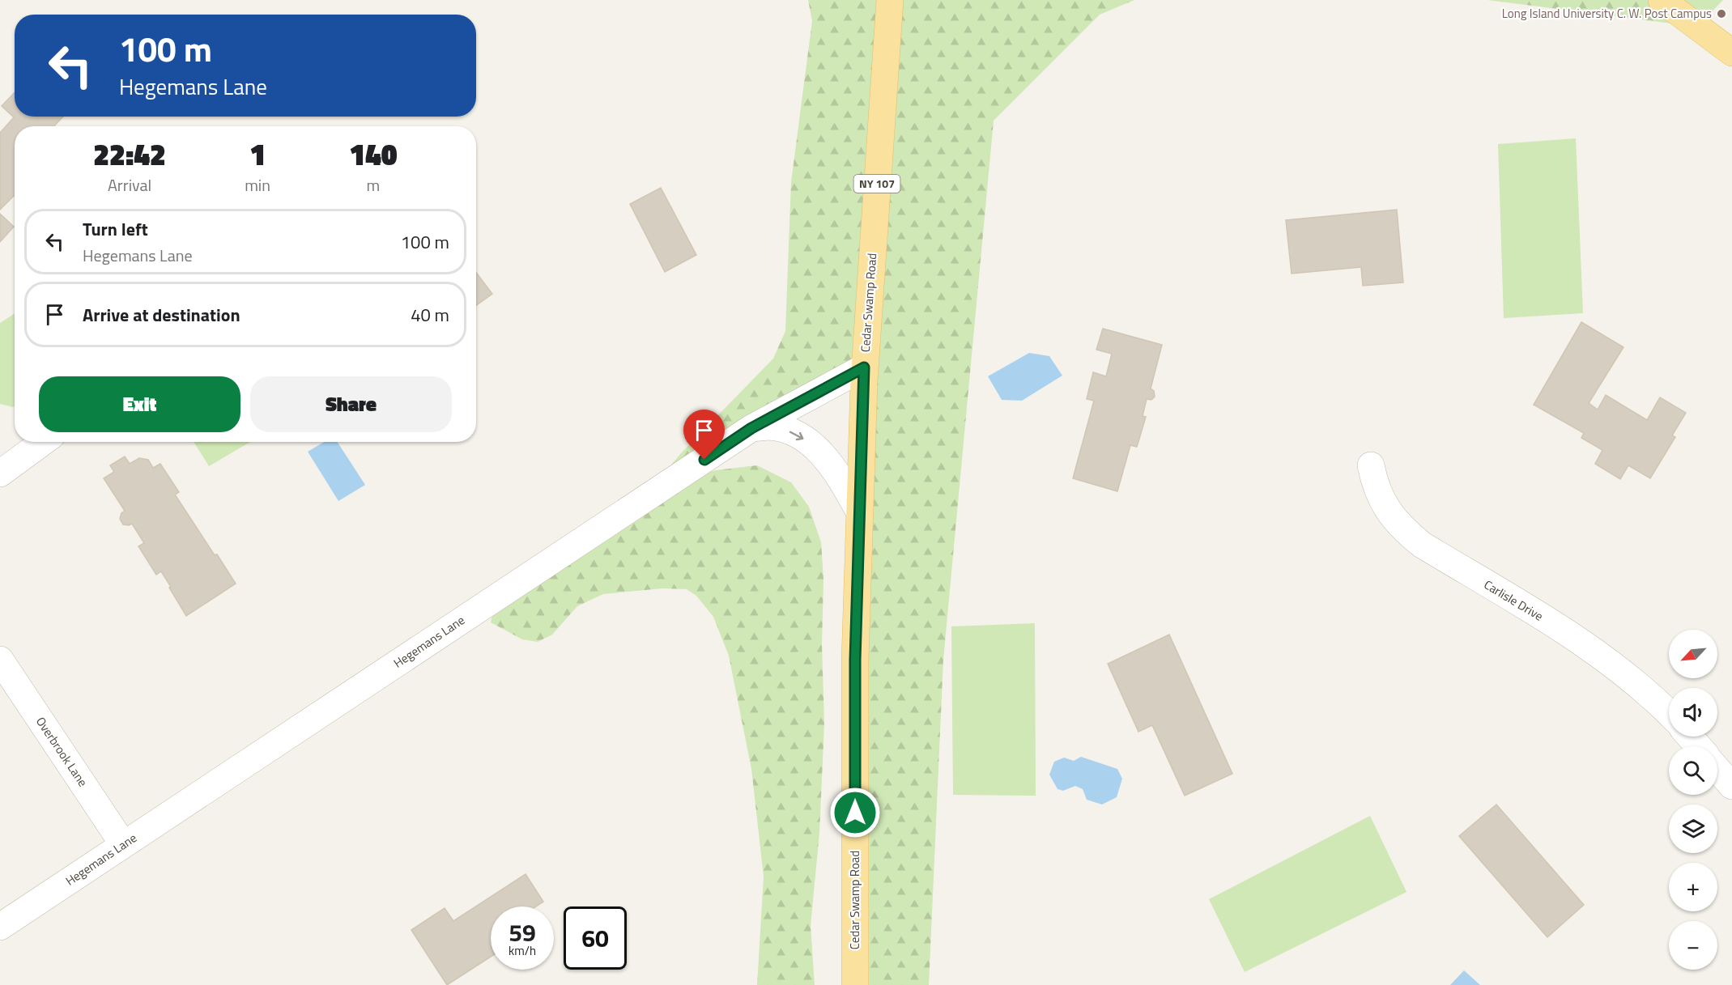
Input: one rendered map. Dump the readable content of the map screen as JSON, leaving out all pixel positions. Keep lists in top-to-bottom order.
{
  "streets": {
    "main road": ["NY 107", "Cedar Swamp Road"],
    "street": ["Carlisle Drive", "Hegemans Lane", "Overbrook Lane"]
  },
  "crossings": [
    ["Cedar Swamp Road", "Hegemans Lane"],
    ["Hegemans Lane", "Overbrook Lane"]
  ],
  "places": ["Long Island University C. W. Post Campus"],
  "north": "bottom left",
  "page": {
    "turn": ["100 m", "Hegemans Lane"],
    "eta": [
      "22:42",
      "Arrival",
      "1",
      "min",
      "140",
      "m"
    ],
    "list": [
      {
        "name": "Turn left",
        "note": "Hegemans Lane",
        "value": "100 m"
      },
      {
        "name": "Arrive at destination",
        "value": "40 m"
      }
    ],
    "buttons": ["Exit", "Share"],
    "map_buttons": ["+", "−"],
    "speed": "59 km/h",
    "limit": "60"
  }
}
